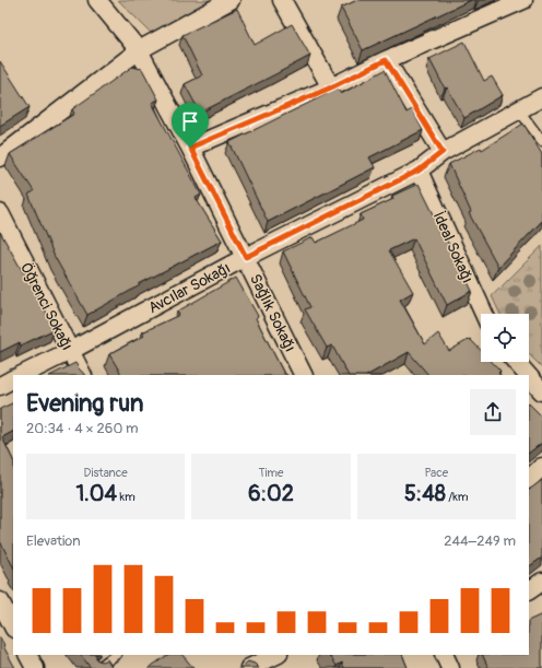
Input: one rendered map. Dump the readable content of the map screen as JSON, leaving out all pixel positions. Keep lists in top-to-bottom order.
{
  "streets": {
    "street": [
      "İdeal Sokağı",
      "Avcılar Sokağı",
      "Öğrenci Sokağı",
      "Sağlık Sokağı"
    ]
  },
  "crossings": [
    ["İdeal Sokağı", "Avcılar Sokağı"],
    ["Avcılar Sokağı", "Öğrenci Sokağı"],
    ["Avcılar Sokağı", "Sağlık Sokağı"]
  ],
  "page": {
    "heading": ["Evening run", "20:34 · 4 × 260 m"],
    "stats": [
      ["Distance", "1.04 km"],
      ["Time", "6:02"],
      ["Pace", "5:48 /km"]
    ],
    "chart": ["Elevation", "244–249 m"]
  }
}
